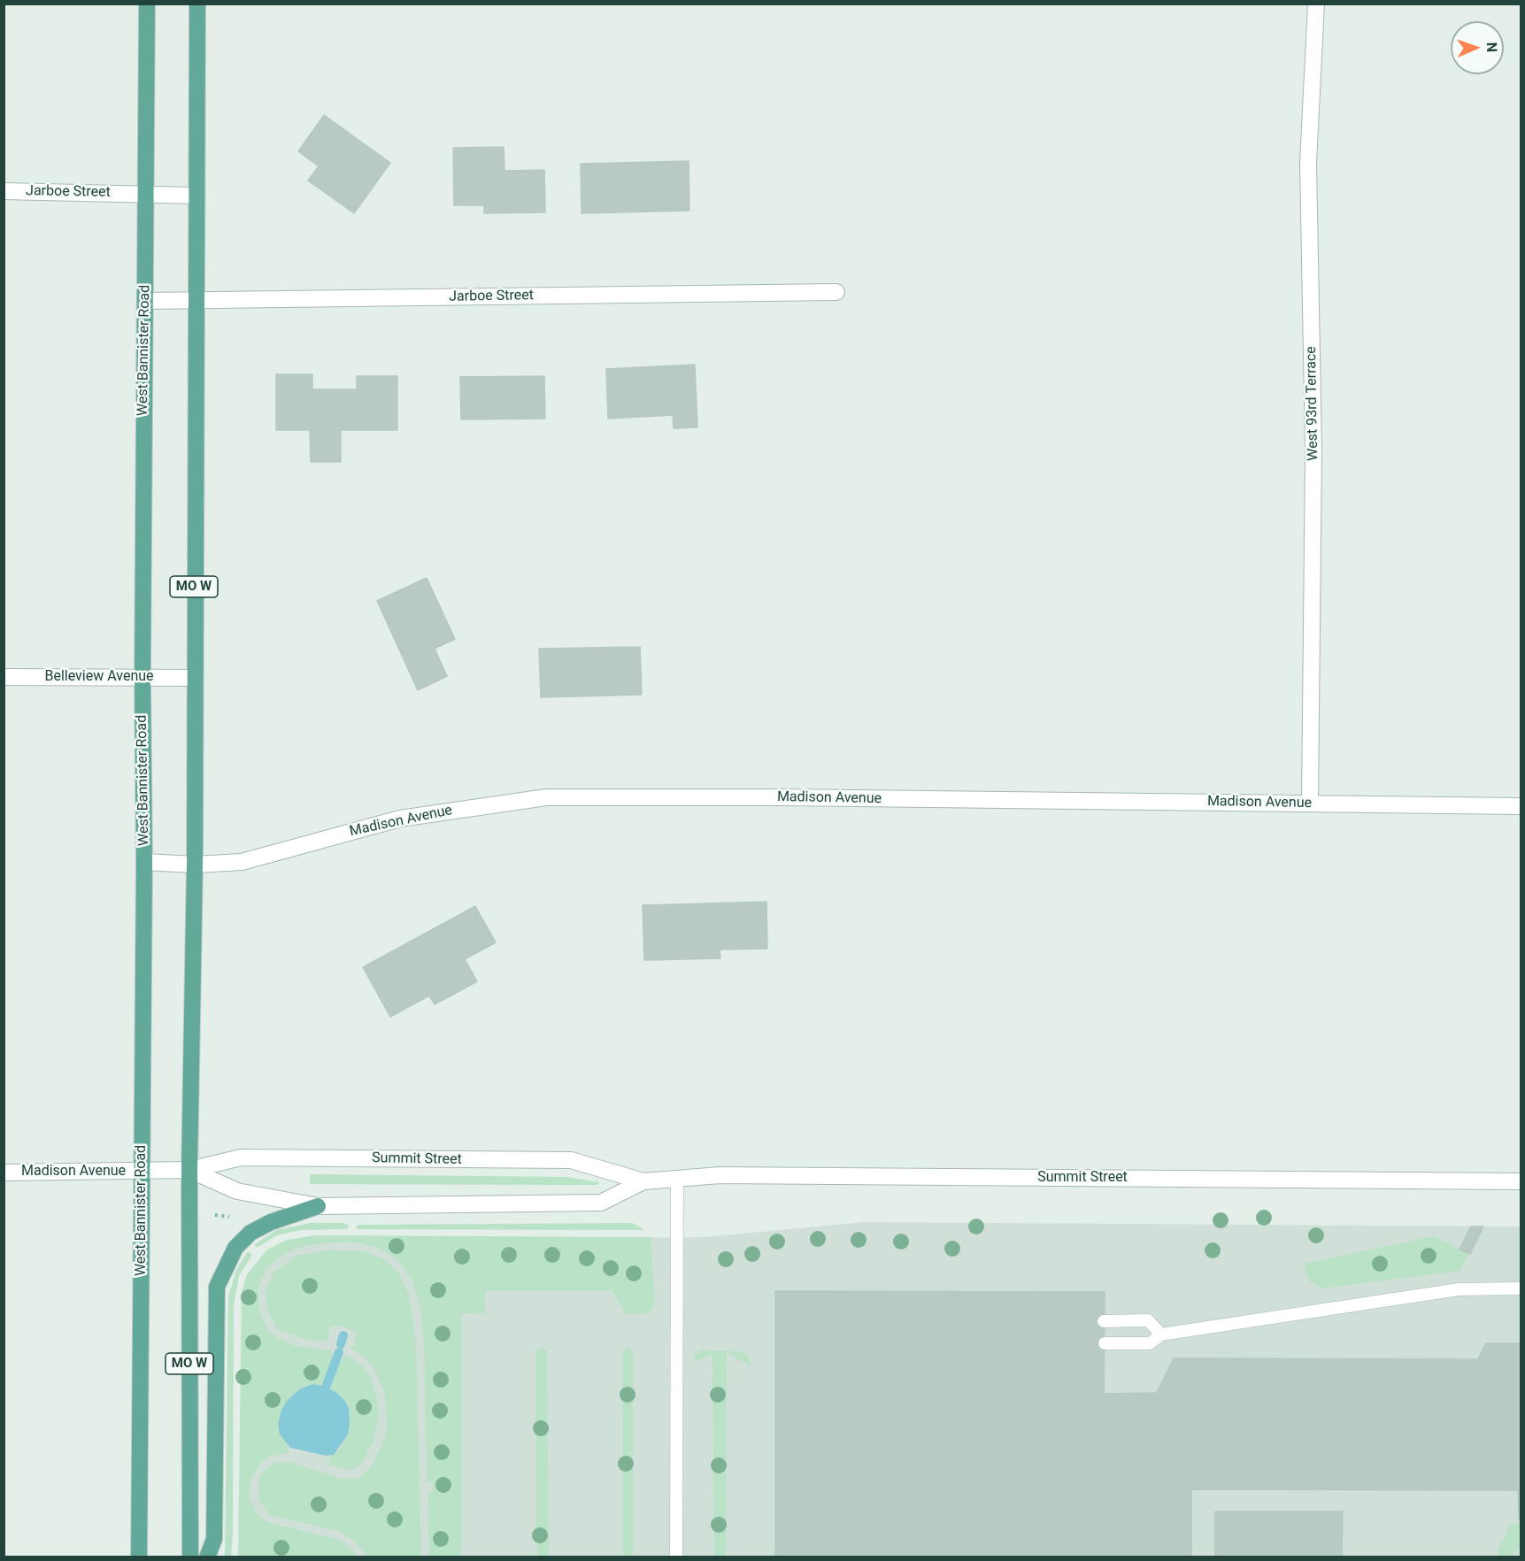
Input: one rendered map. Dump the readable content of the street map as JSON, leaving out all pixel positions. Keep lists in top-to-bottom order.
{
  "streets": {
    "main road": ["West Bannister Road", "MO W"],
    "street": [
      "Jarboe Street",
      "West 93rd Terrace",
      "Belleview Avenue",
      "Madison Avenue",
      "Summit Street"
    ]
  },
  "crossings": [
    ["Jarboe Street", "West Bannister Road"],
    ["Jarboe Street", "MO W"],
    ["West Bannister Road", "Belleview Avenue"],
    ["West Bannister Road", "Madison Avenue"],
    ["West 93rd Terrace", "Madison Avenue"],
    ["MO W", "Belleview Avenue"],
    ["MO W", "Madison Avenue"],
    ["MO W", "Summit Street"],
    ["Madison Avenue", "Summit Street"]
  ],
  "north": "right"
}
